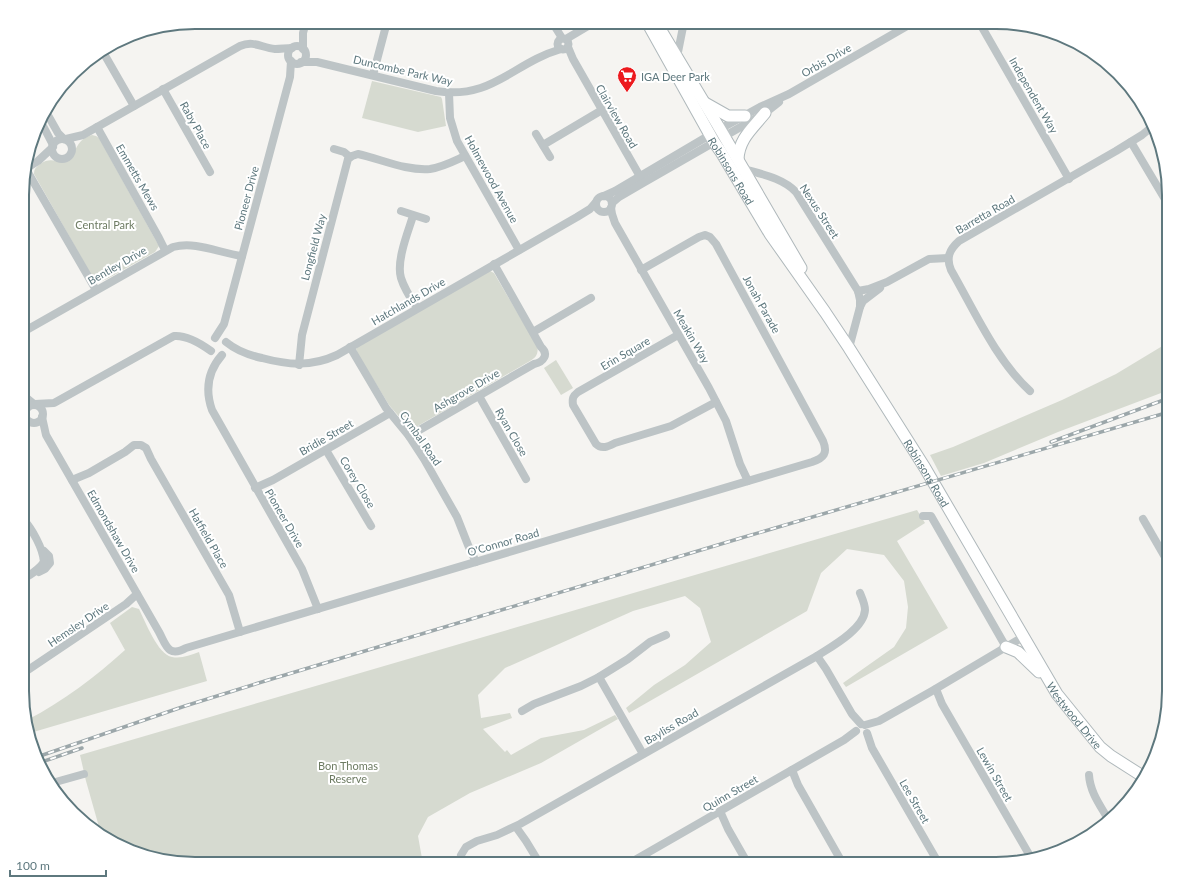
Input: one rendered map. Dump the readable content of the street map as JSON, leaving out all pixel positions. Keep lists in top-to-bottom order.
{
  "streets": {
    "main road": ["Robinsons Road", "Westwood Drive"],
    "street": [
      "Orbis Drive",
      "Duncombe Park Way",
      "Independent Way",
      "Clairview Road",
      "Raby Place",
      "Emmetts Mews",
      "Holmewood Avenue",
      "Pioneer Drive",
      "Nexus Street",
      "Barretta Road",
      "Longfield Way",
      "Bentley Drive",
      "Hatchlands Drive",
      "Jonah Parade",
      "Meakin Way",
      "Erin Square",
      "Ashgrove Drive",
      "Ryan Close",
      "Bridie Street",
      "Cymbal Road",
      "Corey Close",
      "Edmondshaw Drive",
      "Hatfield Place",
      "O'Connor Road",
      "Hemsley Drive",
      "Bayliss Road",
      "Lewin Street",
      "Quinn Street",
      "Lee Street"
    ]
  },
  "crossings": [
    ["Orbis Drive", "Robinsons Road"],
    ["Duncombe Park Way", "Clairview Road"],
    ["Duncombe Park Way", "Holmewood Avenue"],
    ["Duncombe Park Way", "Pioneer Drive"],
    ["Independent Way", "Barretta Road"],
    ["Robinsons Road", "Nexus Street"],
    ["Robinsons Road", "Westwood Drive"],
    ["Robinsons Road", "Quinn Street"],
    ["Emmetts Mews", "Bentley Drive"],
    ["Holmewood Avenue", "Hatchlands Drive"],
    ["Pioneer Drive", "Bentley Drive"],
    ["Pioneer Drive", "Hatchlands Drive"],
    ["Pioneer Drive", "Bridie Street"],
    ["Pioneer Drive", "O'Connor Road"],
    ["Nexus Street", "Barretta Road"],
    ["Longfield Way", "Hatchlands Drive"],
    ["Hatchlands Drive", "Meakin Way"],
    ["Hatchlands Drive", "Ashgrove Drive"],
    ["Hatchlands Drive", "Cymbal Road"],
    ["Jonah Parade", "Meakin Way"],
    ["Jonah Parade", "O'Connor Road"],
    ["Meakin Way", "Erin Square"],
    ["Meakin Way", "O'Connor Road"],
    ["Ashgrove Drive", "Ryan Close"],
    ["Ashgrove Drive", "Cymbal Road"],
    ["Bridie Street", "Cymbal Road"],
    ["Bridie Street", "Corey Close"],
    ["Cymbal Road", "O'Connor Road"],
    ["Edmondshaw Drive", "Hatfield Place"],
    ["Edmondshaw Drive", "O'Connor Road"],
    ["Edmondshaw Drive", "Hemsley Drive"],
    ["Hatfield Place", "O'Connor Road"],
    ["Westwood Drive", "Quinn Street"],
    ["Bayliss Road", "Lee Street"],
    ["Lewin Street", "Quinn Street"],
    ["Quinn Street", "Lee Street"]
  ],
  "parks": ["Central Park", "Bon Thomas Reserve"],
  "places": {
    "supermarket": ["IGA Deer Park"]
  },
  "scale_bar": "100 m"
}
